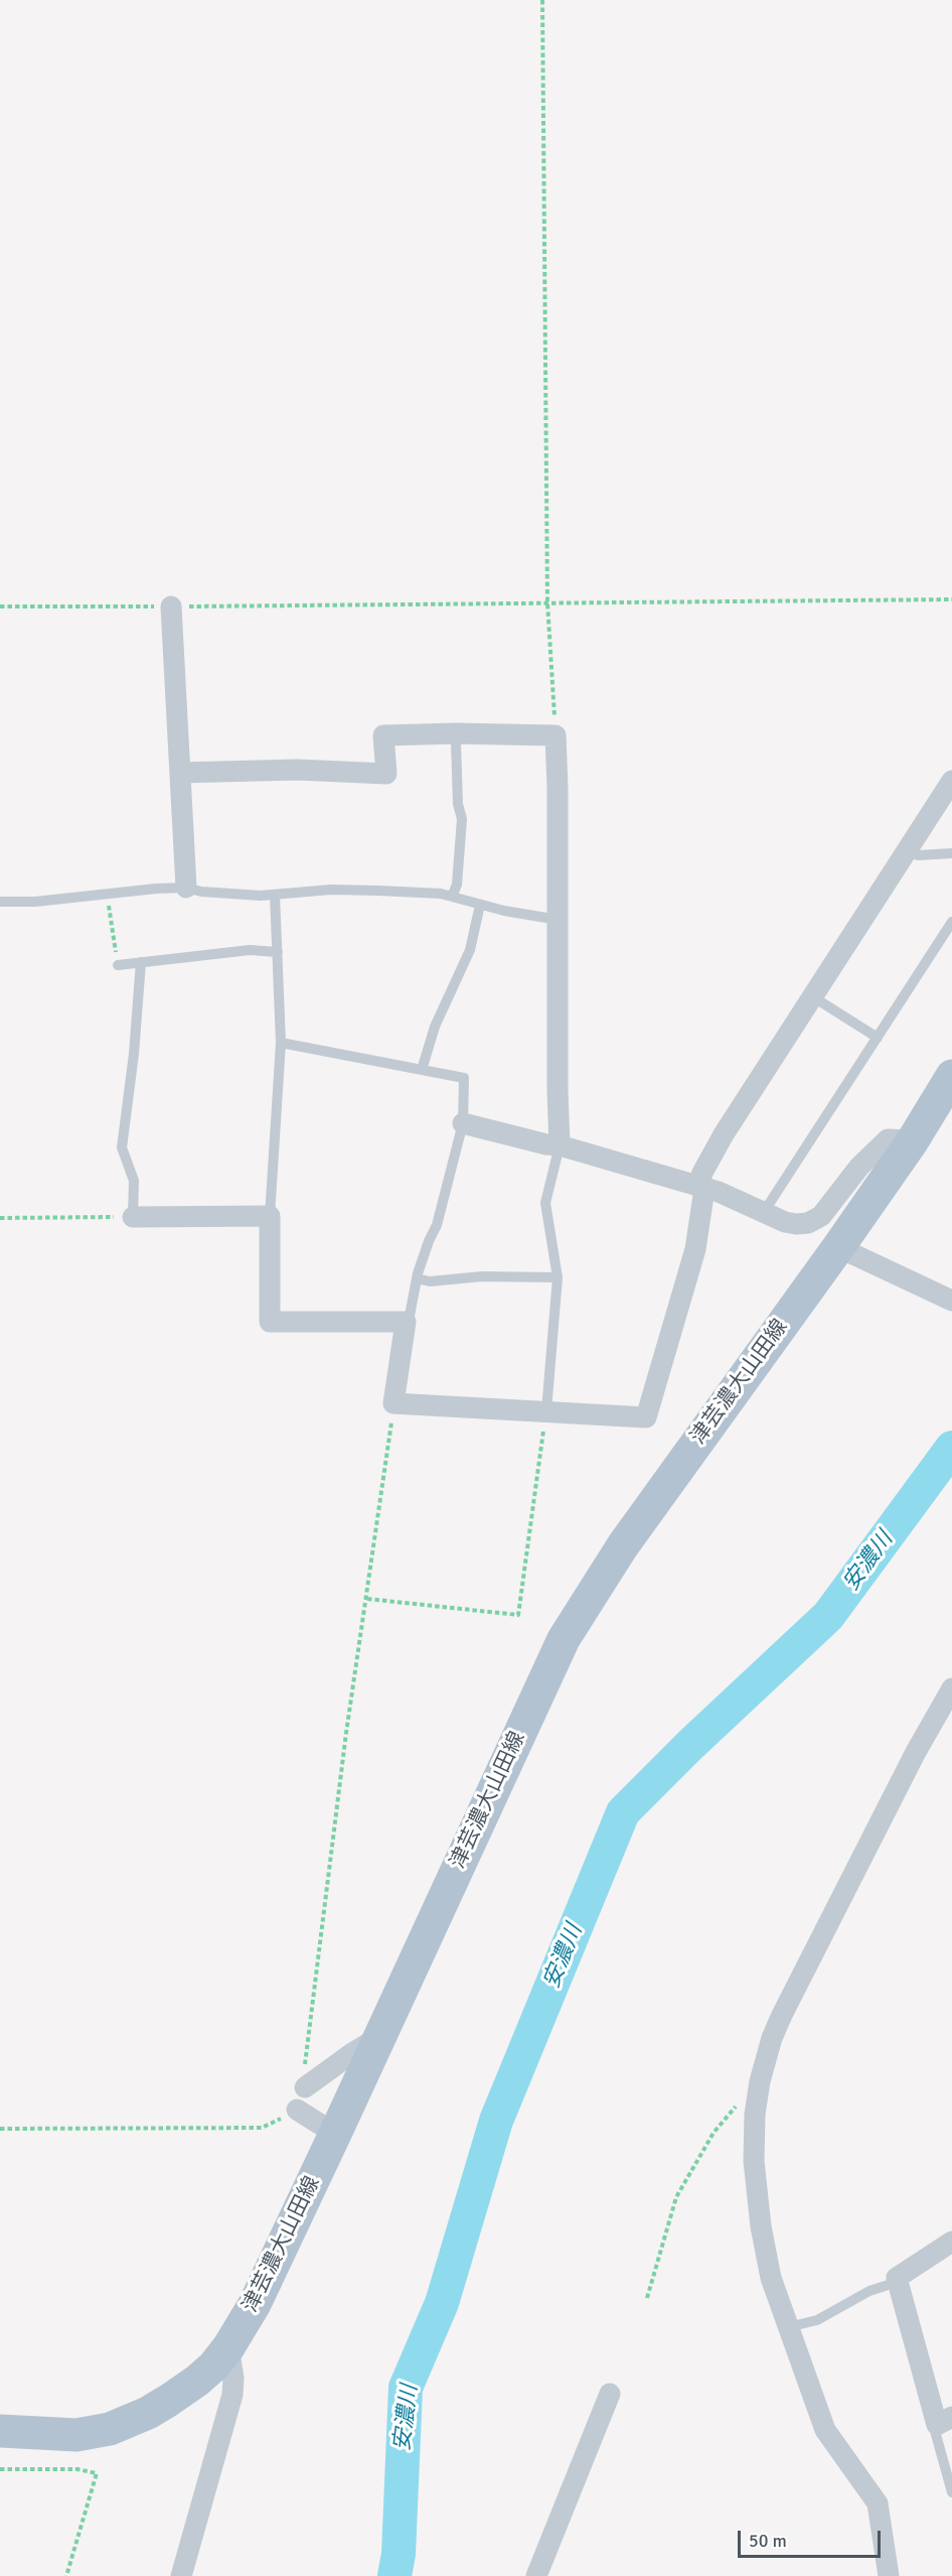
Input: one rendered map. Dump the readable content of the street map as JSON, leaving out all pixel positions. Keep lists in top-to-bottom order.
{
  "streets": {
    "main road": ["津芸濃大山田線"]
  },
  "water": ["安濃川"],
  "scale_bar": "50 m"
}
